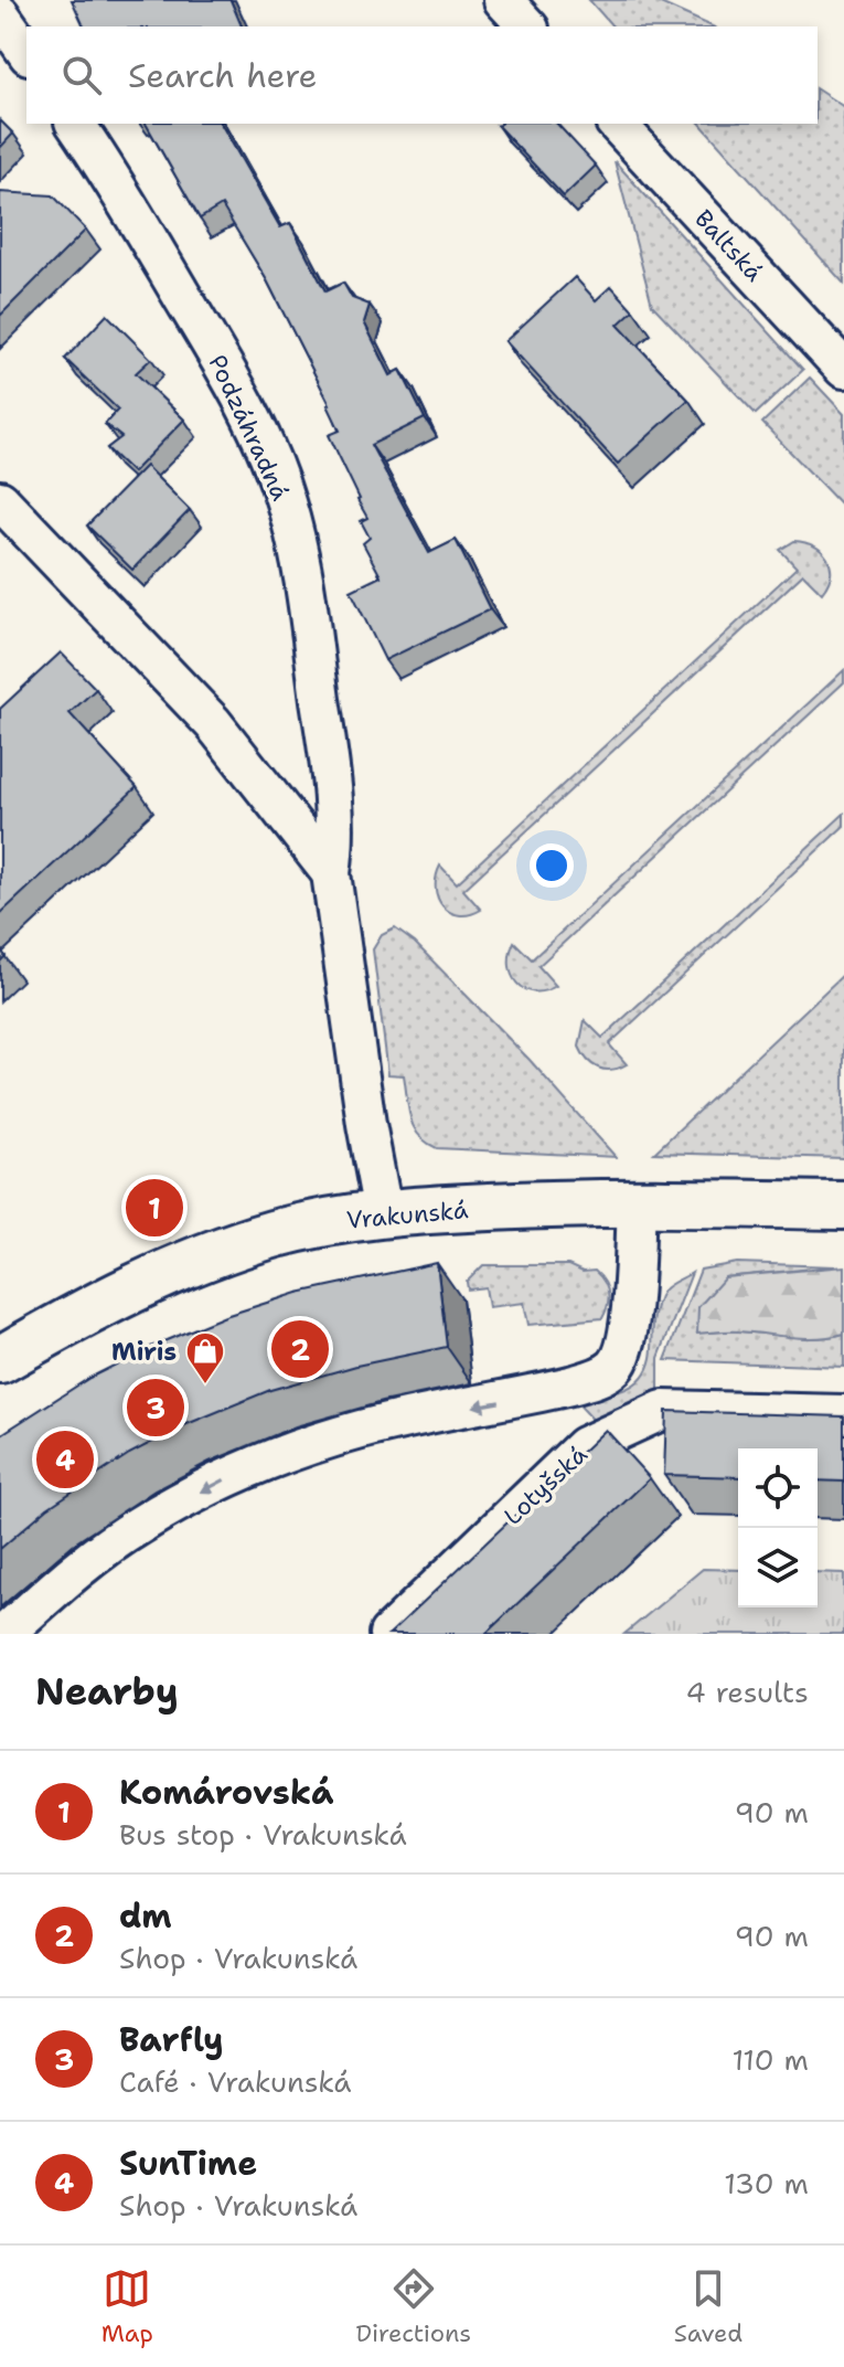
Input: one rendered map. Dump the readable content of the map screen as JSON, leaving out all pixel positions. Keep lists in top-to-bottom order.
{
  "streets": {
    "street": [
      "Baltská",
      "Podzáhradná",
      "Vrakunská",
      "Lotyšská"
    ]
  },
  "crossings": [
    ["Podzáhradná", "Vrakunská"]
  ],
  "places": {
    "shop": ["Miris"]
  },
  "page": {
    "search": "Search here",
    "pins": [
      "1",
      "2",
      "3",
      "4"
    ],
    "heading": ["Nearby", "4 results"],
    "list": [
      {
        "mark": "1",
        "name": "Komárovská",
        "note": "Bus stop · Vrakunská",
        "value": "90 m"
      },
      {
        "mark": "2",
        "name": "dm",
        "note": "Shop · Vrakunská",
        "value": "90 m"
      },
      {
        "mark": "3",
        "name": "Barfly",
        "note": "Café · Vrakunská",
        "value": "110 m"
      },
      {
        "mark": "4",
        "name": "SunTime",
        "note": "Shop · Vrakunská",
        "value": "130 m"
      }
    ],
    "nav": ["Map", "Directions", "Saved"]
  }
}
